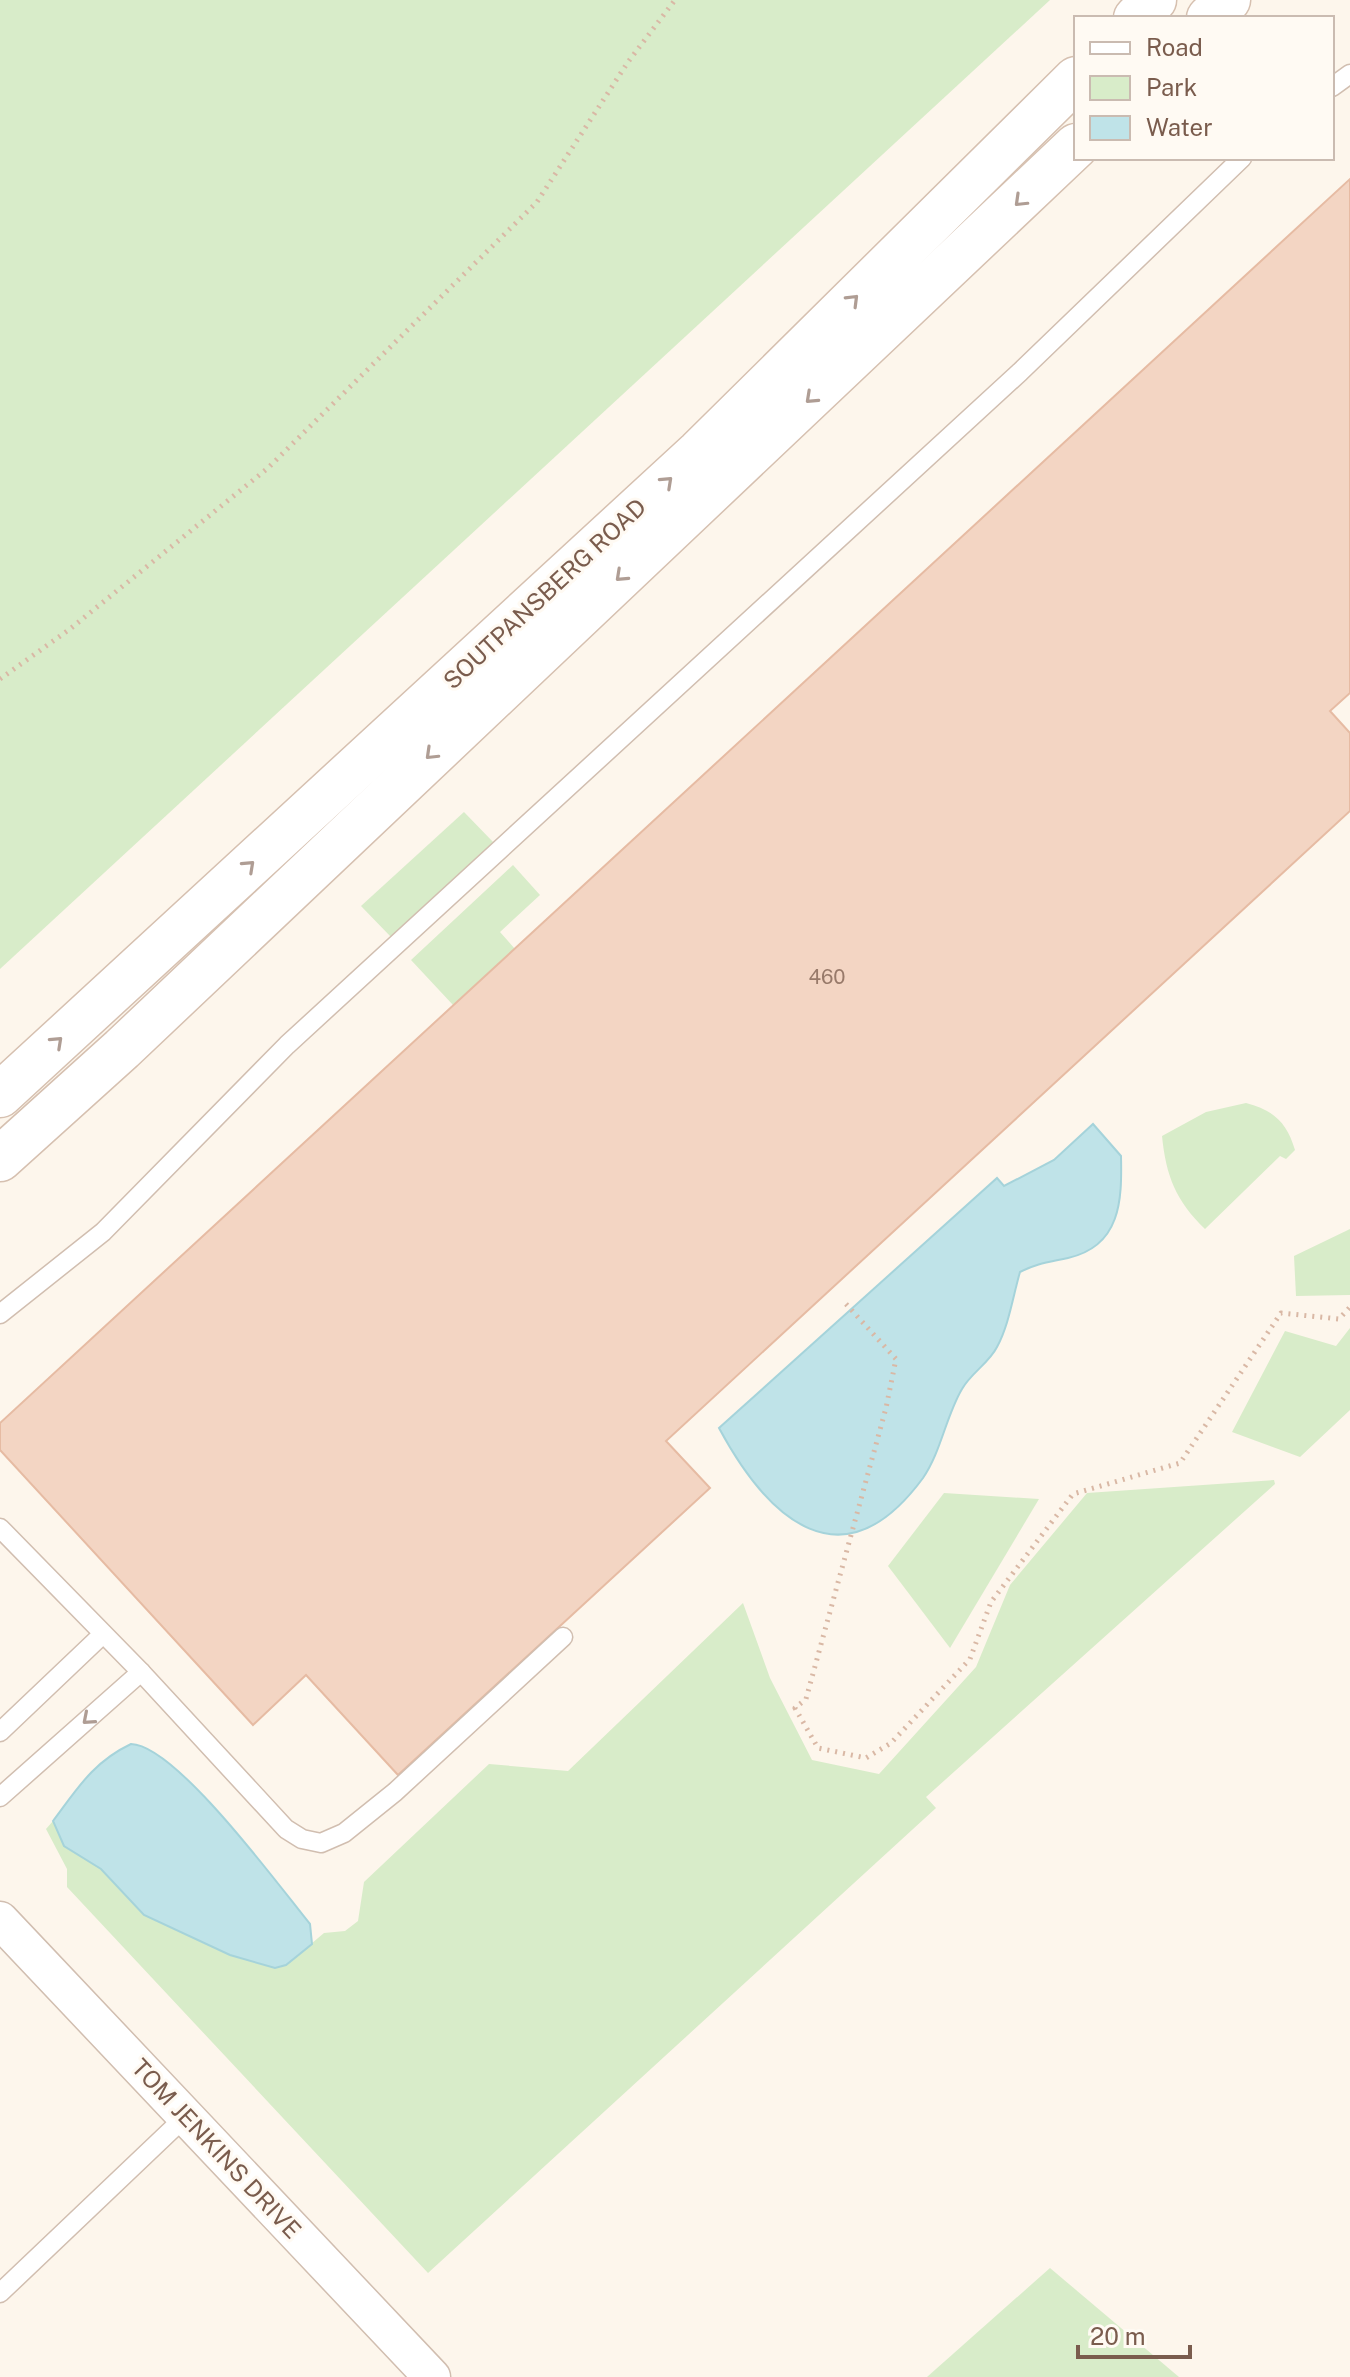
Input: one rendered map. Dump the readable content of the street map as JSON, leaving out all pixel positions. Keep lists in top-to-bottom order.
{
  "streets": {
    "main road": ["SOUTPANSBERG ROAD"],
    "street": ["TOM JENKINS DRIVE"]
  },
  "house_numbers": ["460"],
  "legend": ["Road", "Park", "Water"],
  "scale_bar": "20 m"
}
